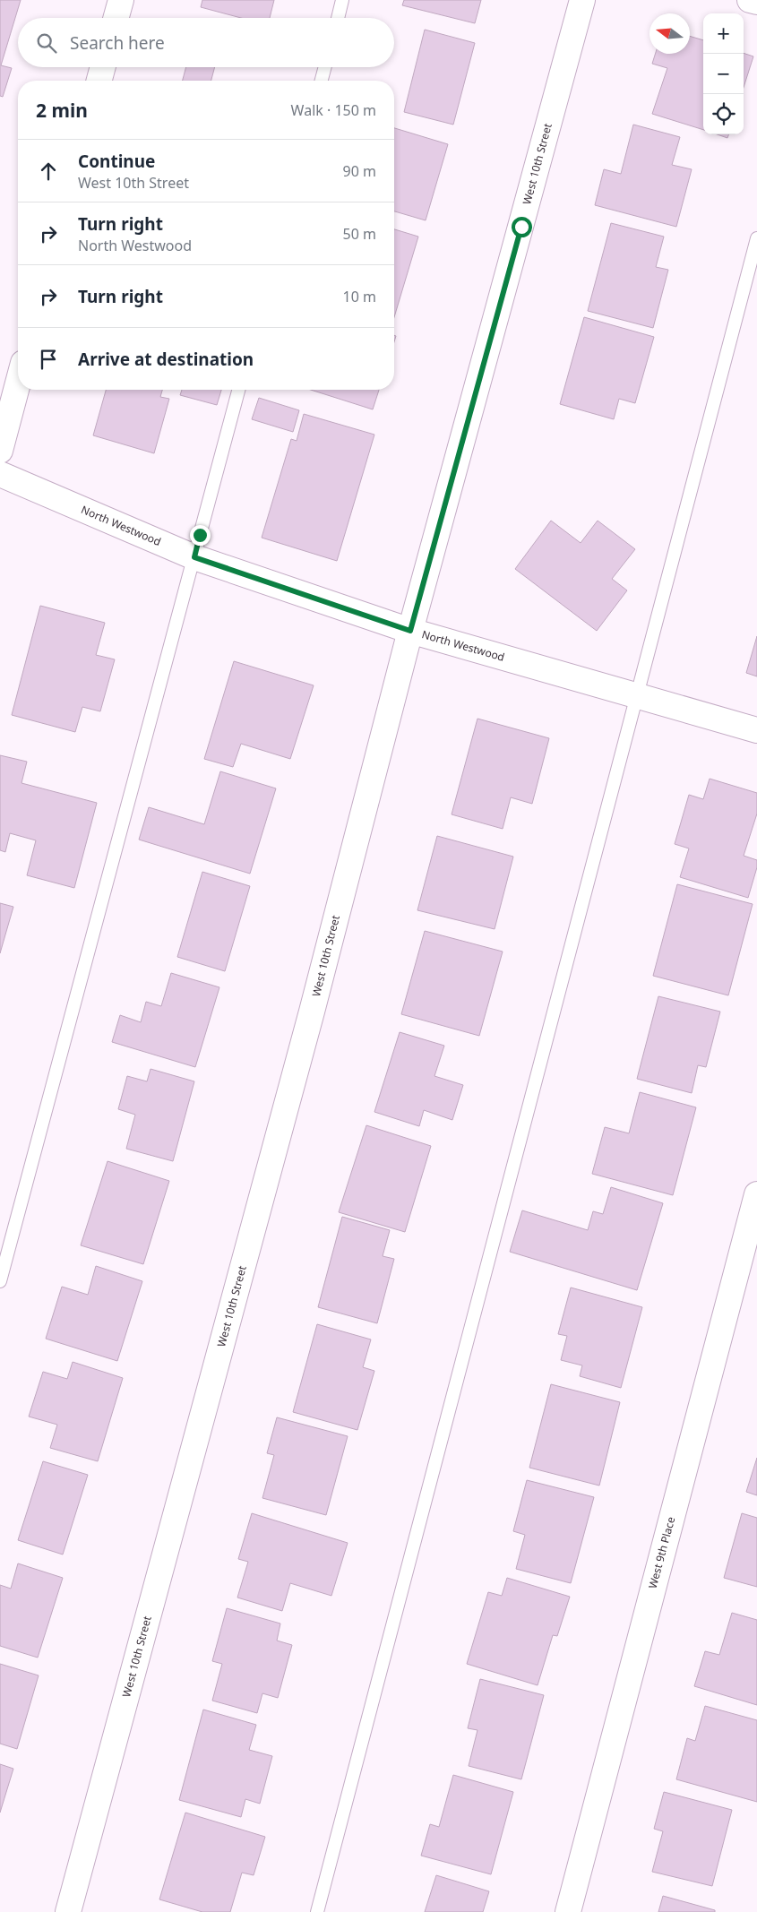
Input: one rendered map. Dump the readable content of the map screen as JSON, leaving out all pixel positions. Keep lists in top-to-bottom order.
{
  "streets": {
    "street": ["West 10th Street", "North Westwood", "West 9th Place"]
  },
  "crossings": [
    ["West 10th Street", "North Westwood"]
  ],
  "north": "left",
  "page": {
    "map_buttons": ["+", "−"],
    "search": "Search here",
    "heading": ["2 min", "Walk · 150 m"],
    "list": [
      ["Continue", "West 10th Street", "90 m"],
      ["Turn right", "North Westwood", "50 m"],
      ["Turn right", "10 m"],
      "Arrive at destination"
    ]
  }
}
